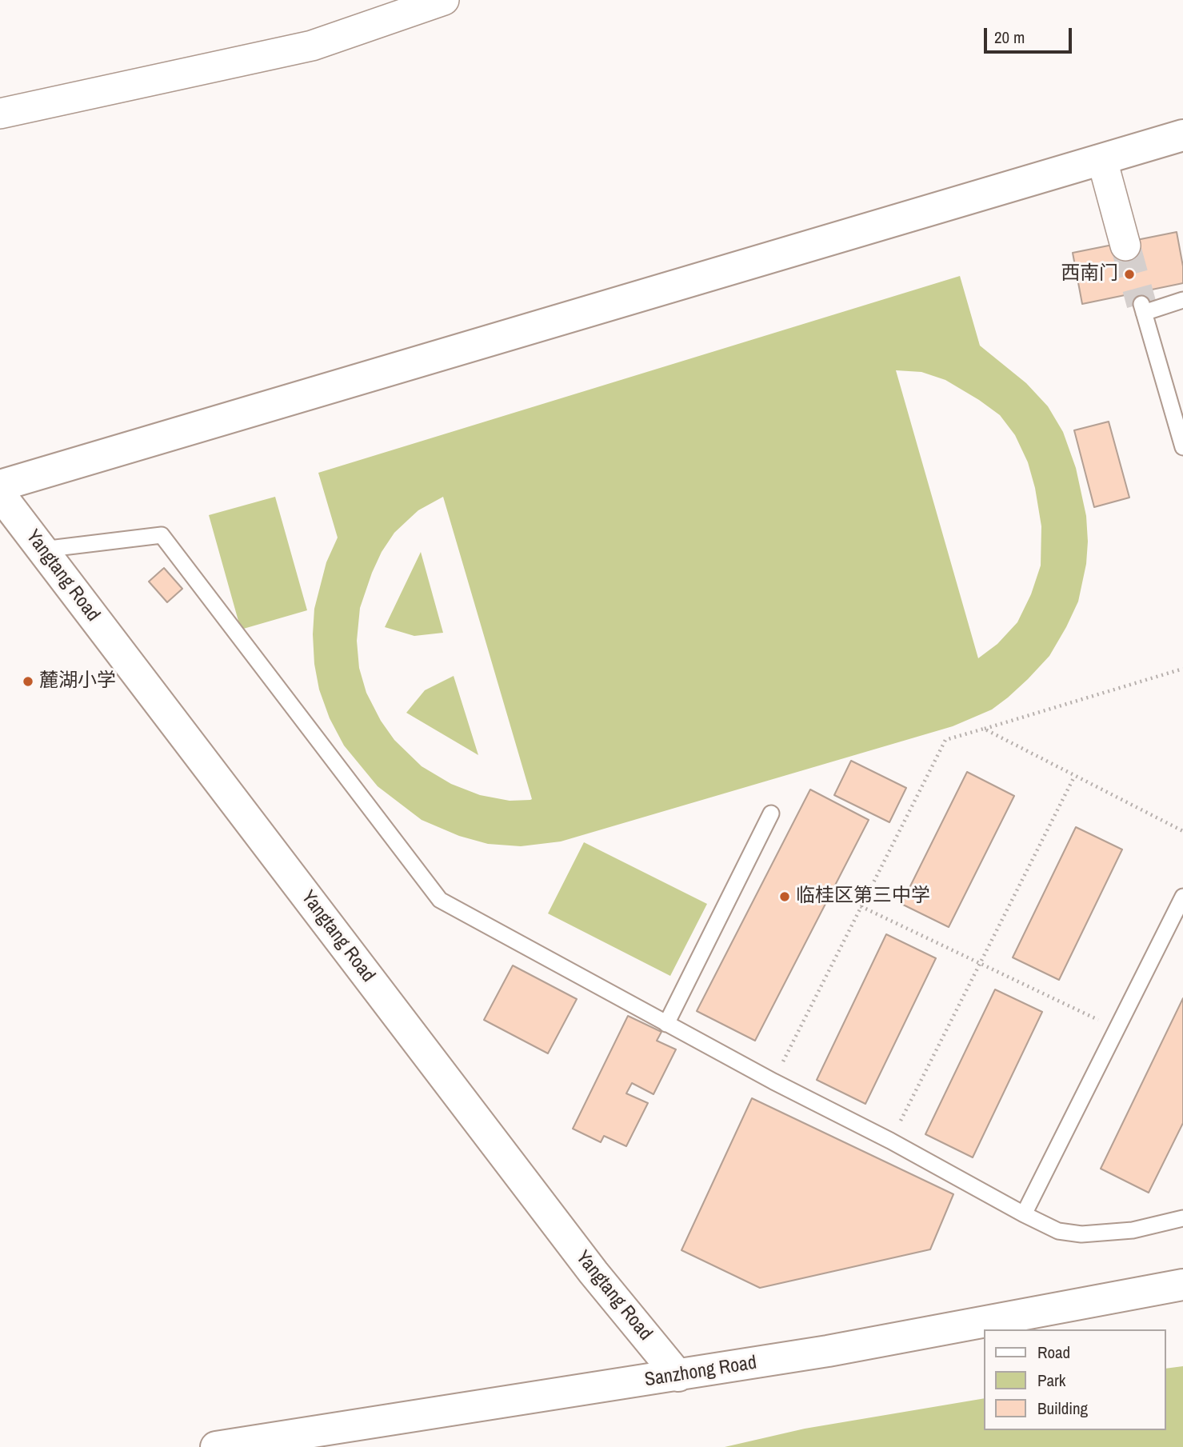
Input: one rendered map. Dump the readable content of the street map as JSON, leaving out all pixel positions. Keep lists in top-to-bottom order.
{
  "streets": {
    "main road": ["Yangtang Road", "Sanzhong Road"]
  },
  "crossings": [
    ["Yangtang Road", "Sanzhong Road"]
  ],
  "places": ["西南门", "麓湖小学", "临桂区第三中学"],
  "legend": ["Road", "Park", "Building"],
  "scale_bar": "20 m"
}
